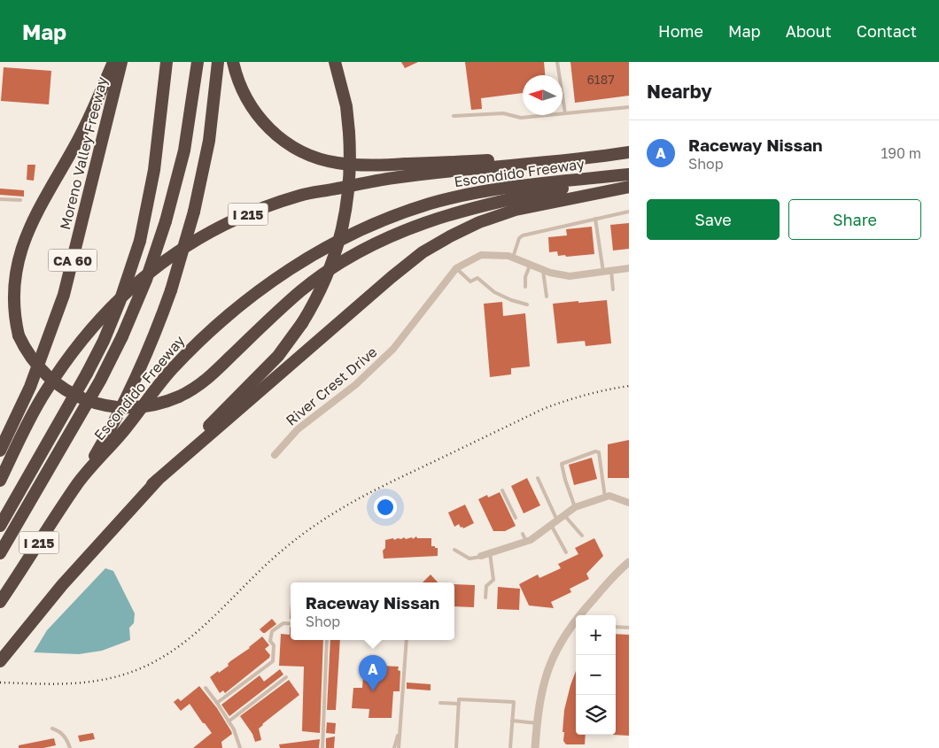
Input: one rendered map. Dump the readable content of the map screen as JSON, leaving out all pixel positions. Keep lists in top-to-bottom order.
{
  "streets": {
    "highway": [
      "Moreno Valley Freeway",
      "Escondido Freeway",
      "I 215",
      "CA 60"
    ],
    "street": ["River Crest Drive"]
  },
  "house_numbers": ["6187"],
  "north": "left",
  "page": {
    "header": "Map",
    "nav": [
      "Home",
      "Map",
      "About",
      "Contact"
    ],
    "heading": "Nearby",
    "list": [
      {
        "mark": "A",
        "name": "Raceway Nissan",
        "note": "Shop",
        "value": "190 m"
      }
    ],
    "buttons": ["Save", "Share"],
    "popup": ["Raceway Nissan", "Shop"],
    "map_buttons": ["+", "−"],
    "pins": "A"
  }
}
